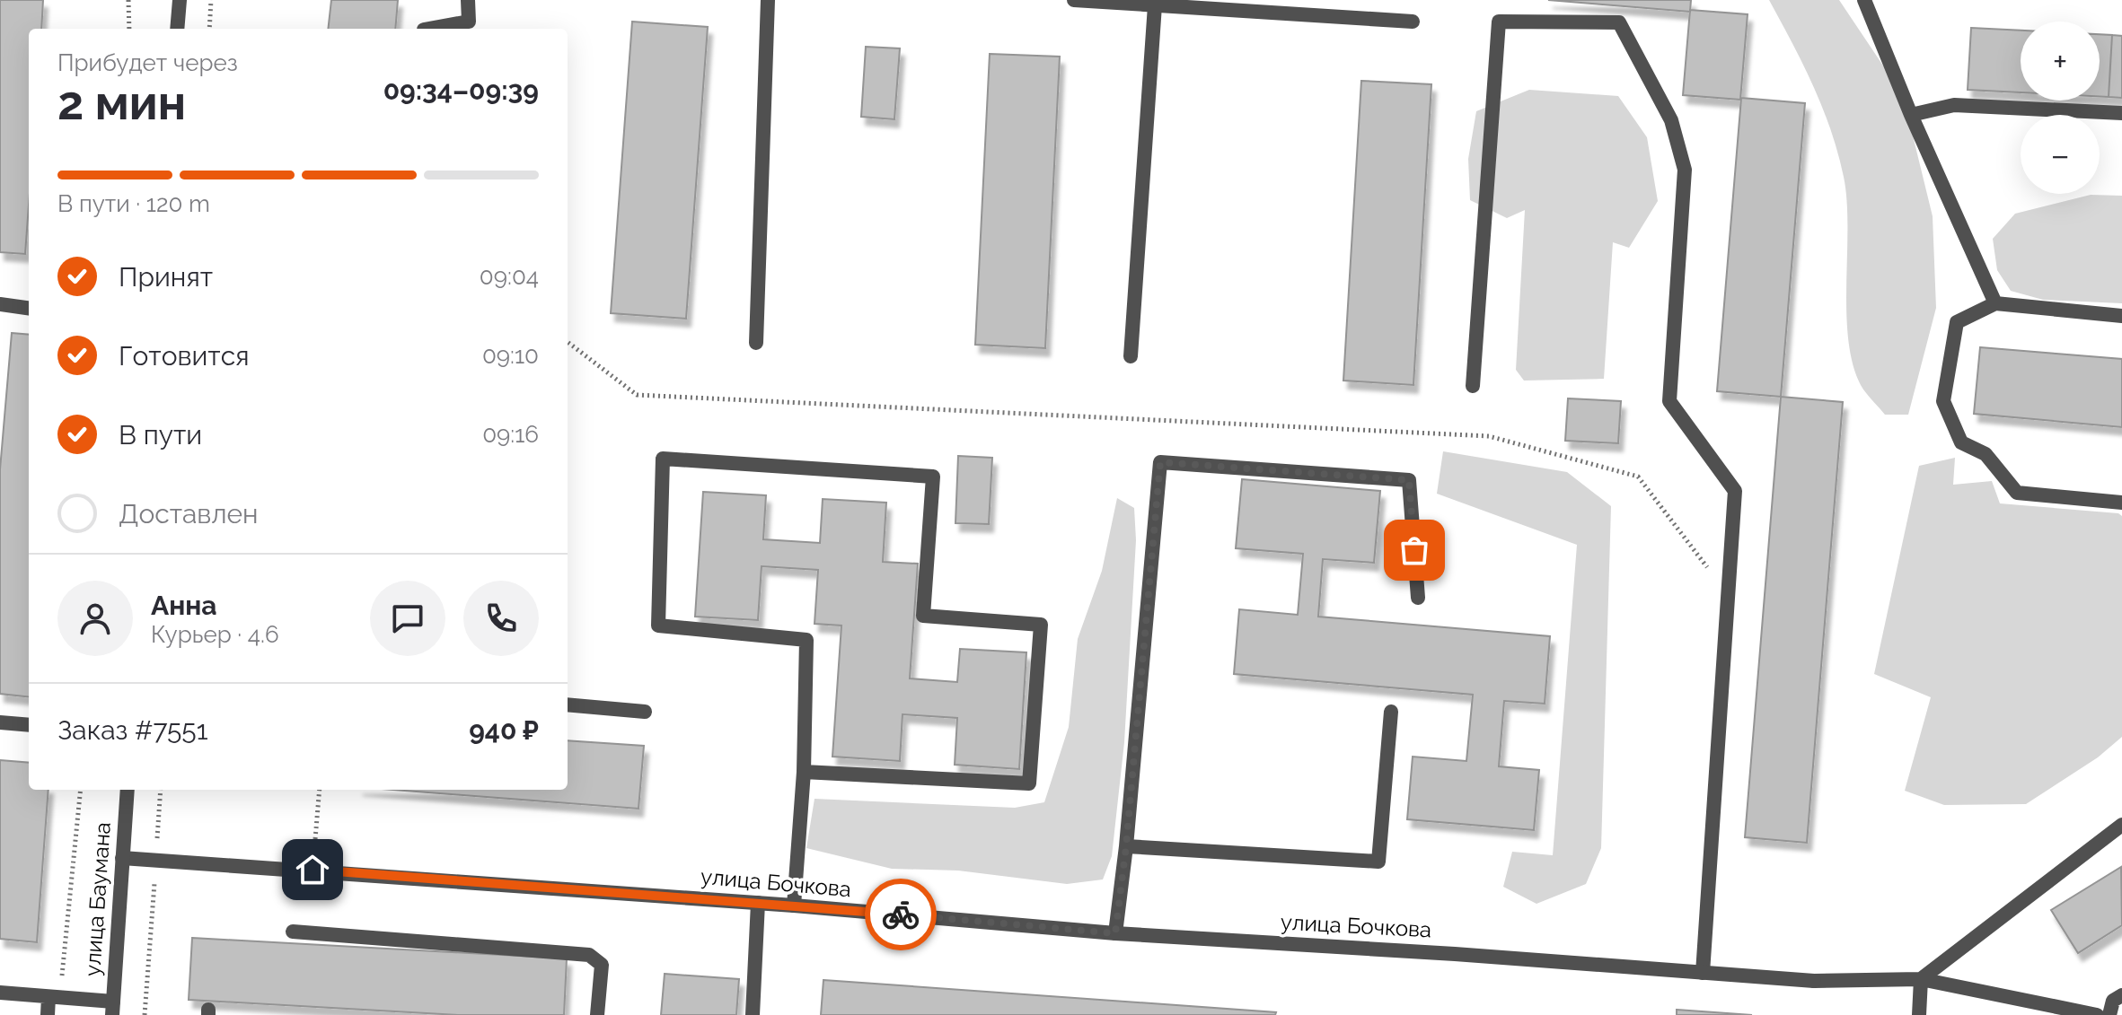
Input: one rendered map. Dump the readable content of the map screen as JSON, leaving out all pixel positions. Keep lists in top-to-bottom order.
{
  "streets": {
    "street": ["улица Бочкова", "улица Баумана"]
  },
  "crossings": [
    ["улица Бочкова", "улица Баумана"]
  ],
  "page": {
    "map_buttons": ["+", "−"],
    "heading": ["2 мин", "Прибудет через", "09:34–09:39"],
    "panel": [
      "Анна",
      "Курьер · 4.6",
      "Заказ #7551",
      "940 ₽"
    ],
    "bar": "В пути · 120 m",
    "list": [
      ["Принят", "09:04"],
      ["Готовится", "09:10"],
      ["В пути", "09:16"],
      "Доставлен"
    ]
  }
}
